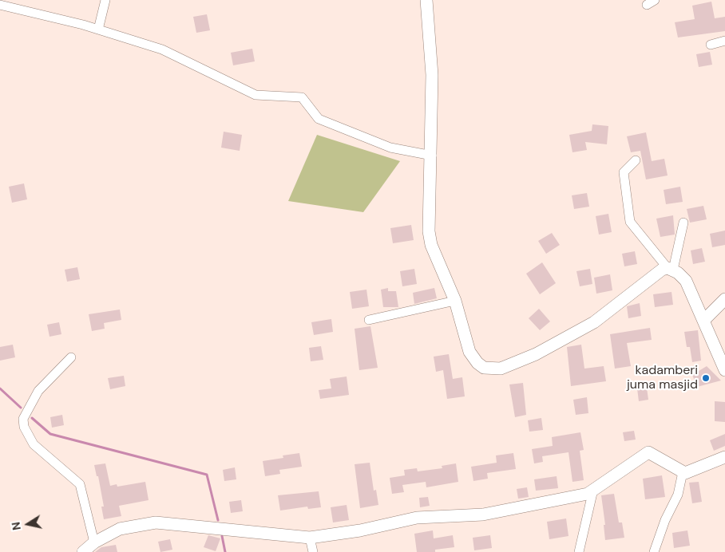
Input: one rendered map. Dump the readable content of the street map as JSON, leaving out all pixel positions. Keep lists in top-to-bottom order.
{
  "places": ["kadamberi juma masjid"],
  "north": "left"
}
